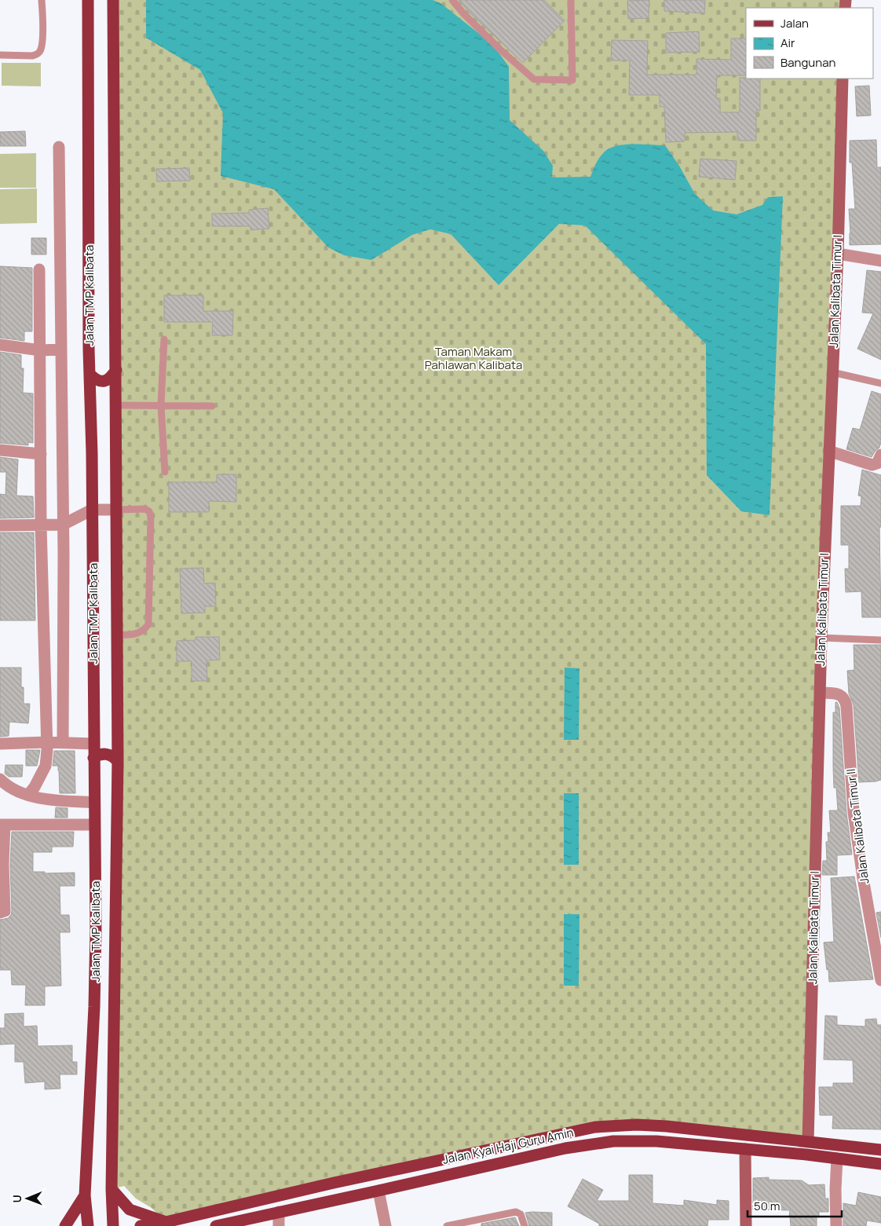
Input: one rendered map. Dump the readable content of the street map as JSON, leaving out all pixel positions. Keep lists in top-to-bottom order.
{
  "streets": {
    "main road": ["Jalan TMP Kalibata", "Jalan Kyai Haji Guru Amin"],
    "street": ["Jalan Kalibata Timur I", "Jalan Kalibata Timur II"]
  },
  "crossings": [
    ["Jalan Kalibata Timur I", "Jalan Kalibata Timur II"],
    ["Jalan Kalibata Timur I", "Jalan Kyai Haji Guru Amin"]
  ],
  "parks": ["Taman Makam Pahlawan Kalibata"],
  "legend": ["Jalan", "Air", "Bangunan"],
  "scale_bar": "50 m",
  "north": "left"
}
